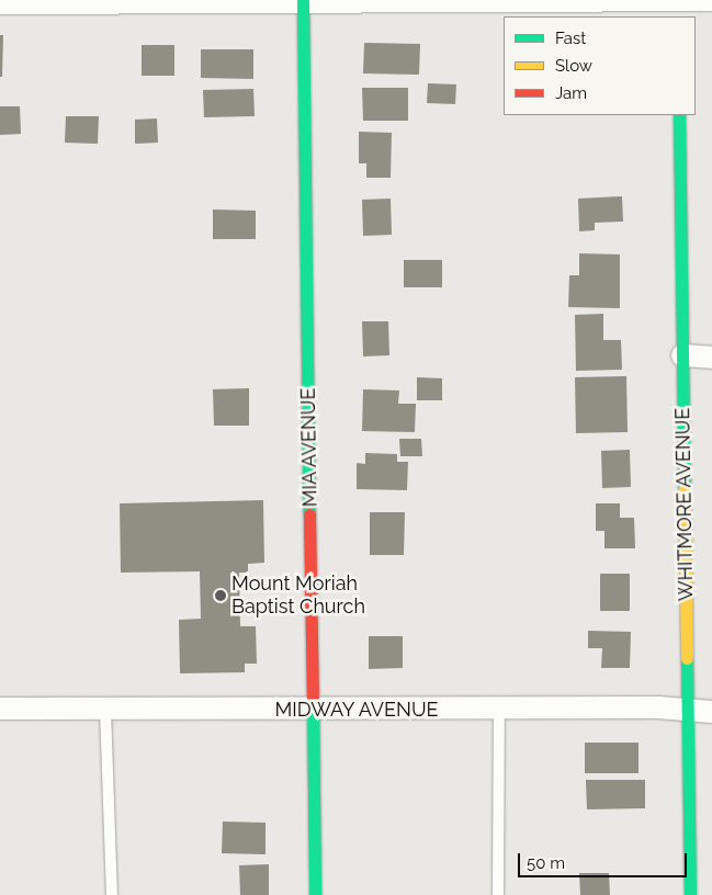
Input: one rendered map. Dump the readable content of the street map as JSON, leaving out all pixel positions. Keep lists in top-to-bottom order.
{
  "streets": {
    "street": ["MIA AVENUE", "WHITMORE AVENUE", "MIDWAY AVENUE"]
  },
  "crossings": [
    ["MIA AVENUE", "MIDWAY AVENUE"],
    ["WHITMORE AVENUE", "MIDWAY AVENUE"]
  ],
  "places": ["Mount Moriah Baptist Church"],
  "legend": ["Fast", "Slow", "Jam"],
  "scale_bar": "50 m"
}
